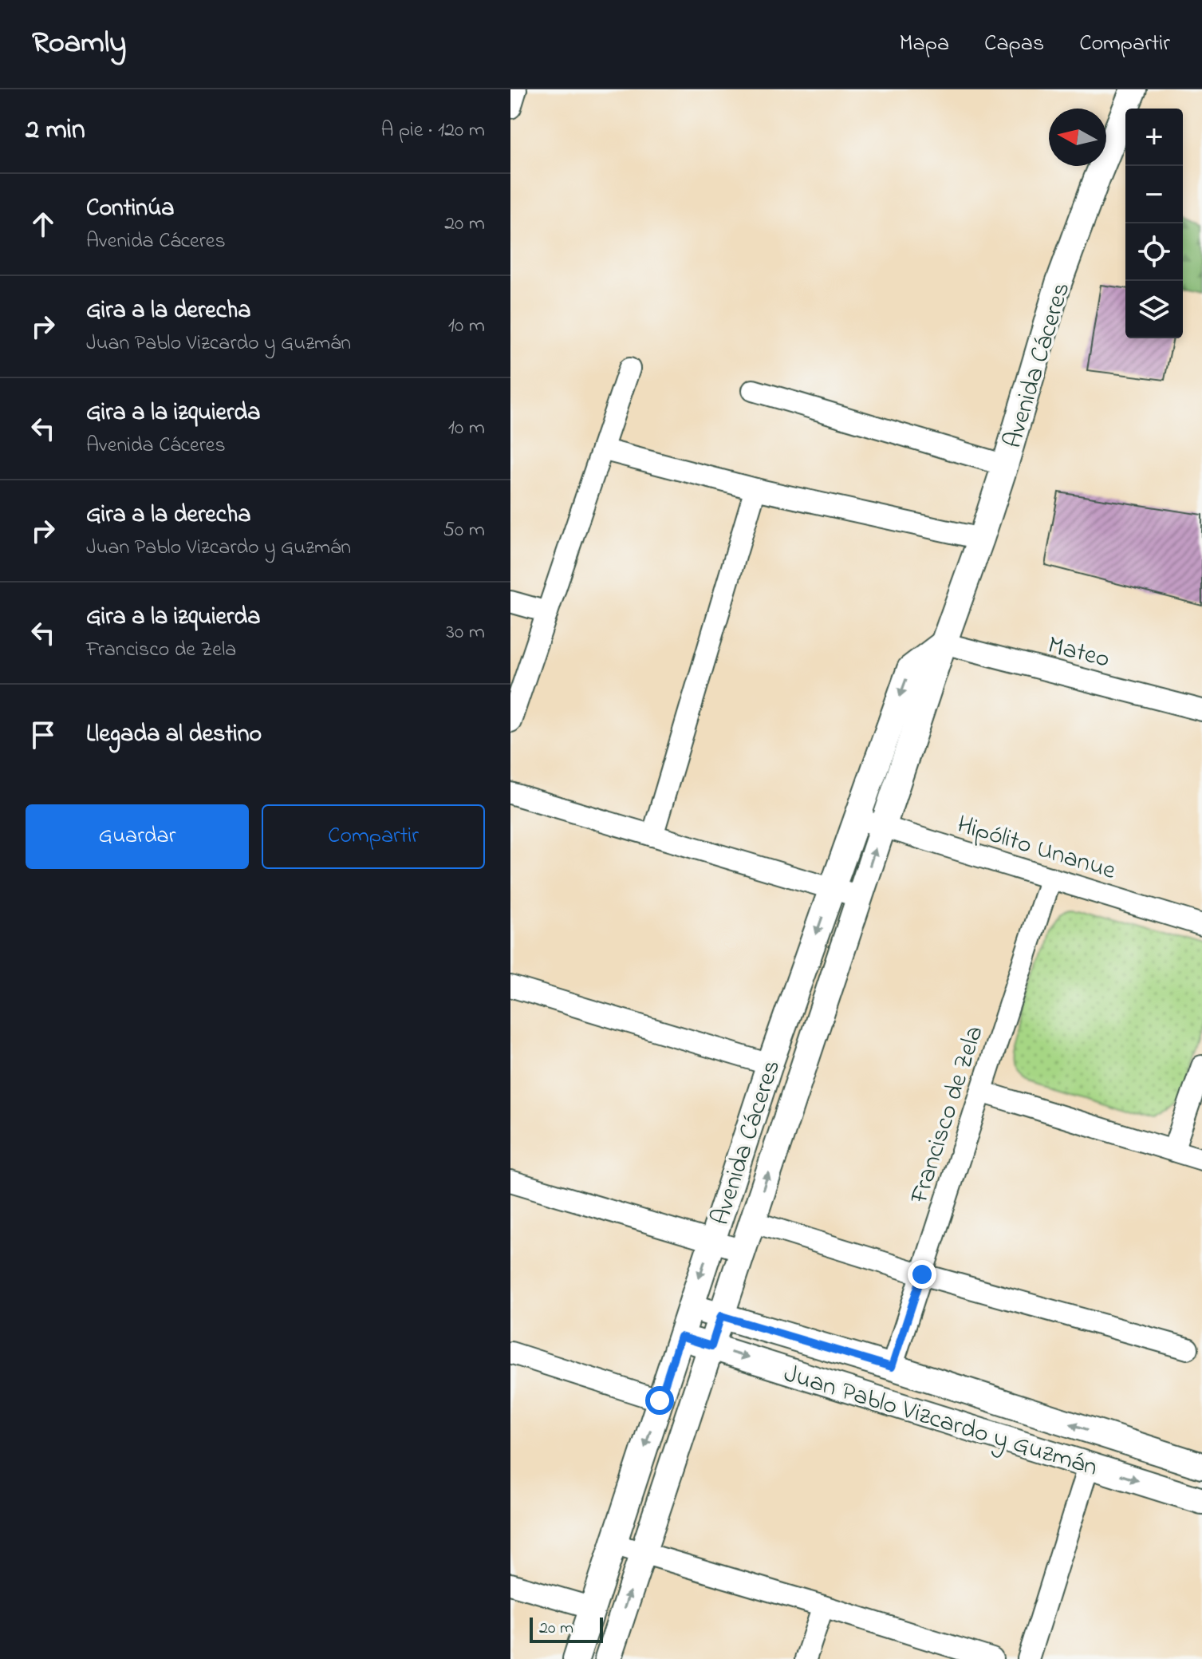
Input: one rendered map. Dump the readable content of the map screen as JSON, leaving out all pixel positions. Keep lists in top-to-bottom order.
{
  "streets": {
    "street": [
      "Avenida Cáceres",
      "Mateo",
      "Hipólito Unanue",
      "Francisco de Zela",
      "Juan Pablo Vizcardo y Guzmán"
    ]
  },
  "crossings": [
    ["Avenida Cáceres", "Mateo"],
    ["Avenida Cáceres", "Hipólito Unanue"],
    ["Avenida Cáceres", "Juan Pablo Vizcardo y Guzmán"],
    ["Hipólito Unanue", "Francisco de Zela"],
    ["Francisco de Zela", "Juan Pablo Vizcardo y Guzmán"]
  ],
  "scale_bar": "20 m",
  "north": "left",
  "page": {
    "header": "Roamly",
    "nav": ["Mapa", "Capas", "Compartir"],
    "heading": ["2 min", "A pie · 120 m"],
    "map_buttons": ["+", "−"],
    "list": [
      ["Continúa", "Avenida Cáceres", "20 m"],
      ["Gira a la derecha", "Juan Pablo Vizcardo y Guzmán", "10 m"],
      ["Gira a la izquierda", "Avenida Cáceres", "10 m"],
      ["Gira a la derecha", "Juan Pablo Vizcardo y Guzmán", "50 m"],
      ["Gira a la izquierda", "Francisco de Zela", "30 m"],
      "Llegada al destino"
    ],
    "buttons": ["Guardar", "Compartir"],
    "scale": "20 m"
  }
}
